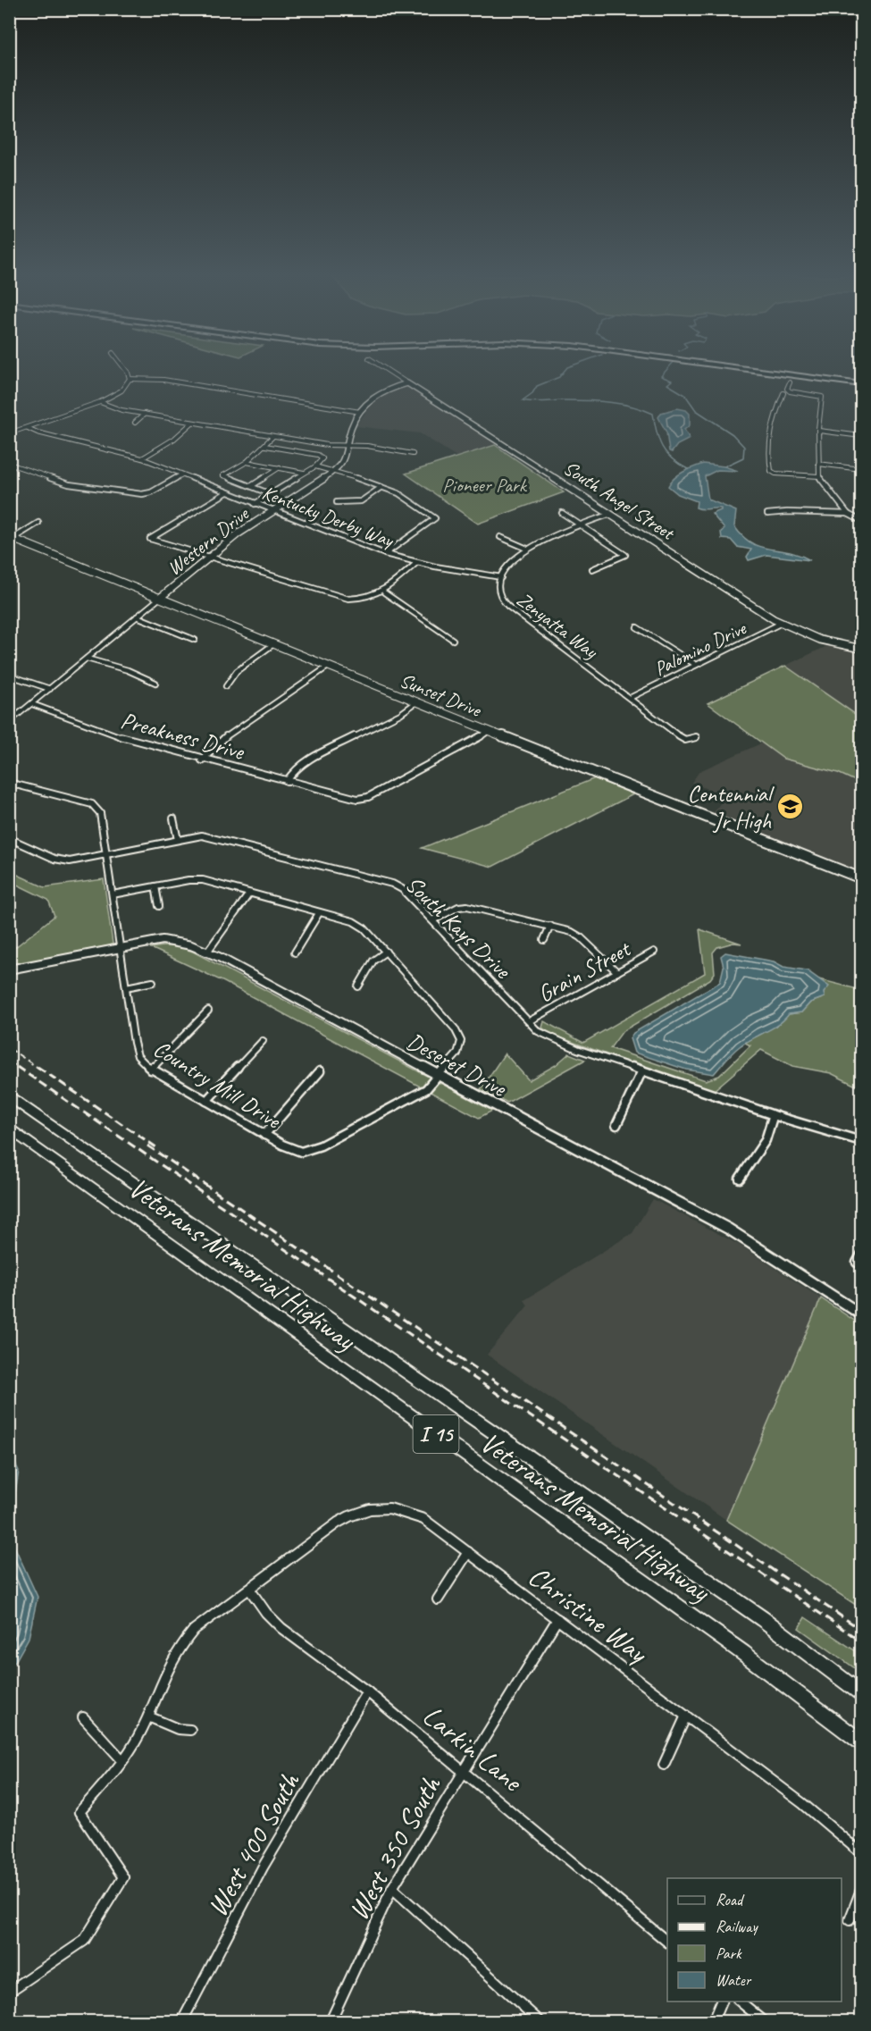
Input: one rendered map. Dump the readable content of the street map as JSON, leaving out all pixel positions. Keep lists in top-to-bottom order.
{
  "streets": {
    "highway": ["Veterans Memorial Highway", "I 15"],
    "main road": ["Sunset Drive"],
    "street": [
      "South Angel Street",
      "Kentucky Derby Way",
      "Western Drive",
      "Zenyatta Way",
      "Palomino Drive",
      "Preakness Drive",
      "South Kays Drive",
      "Grain Street",
      "Deseret Drive",
      "Country Mill Drive",
      "Christine Way",
      "Larkin Lane",
      "West 400 South",
      "West 350 South"
    ]
  },
  "crossings": [
    ["South Angel Street", "Western Drive"],
    ["South Angel Street", "Zenyatta Way"],
    ["South Angel Street", "Palomino Drive"],
    ["Kentucky Derby Way", "Western Drive"],
    ["Kentucky Derby Way", "Zenyatta Way"],
    ["Western Drive", "Sunset Drive"],
    ["Western Drive", "Preakness Drive"],
    ["Zenyatta Way", "Palomino Drive"],
    ["Sunset Drive", "Preakness Drive"],
    ["South Kays Drive", "Grain Street"],
    ["South Kays Drive", "Country Mill Drive"],
    ["Deseret Drive", "Country Mill Drive"],
    ["Christine Way", "Larkin Lane"],
    ["Christine Way", "West 350 South"],
    ["Larkin Lane", "West 400 South"],
    ["Larkin Lane", "West 350 South"]
  ],
  "parks": ["Pioneer Park"],
  "places": {
    "school or university": ["Centennial Jr High"]
  },
  "legend": [
    "Road",
    "Railway",
    "Park",
    "Water"
  ]
}
